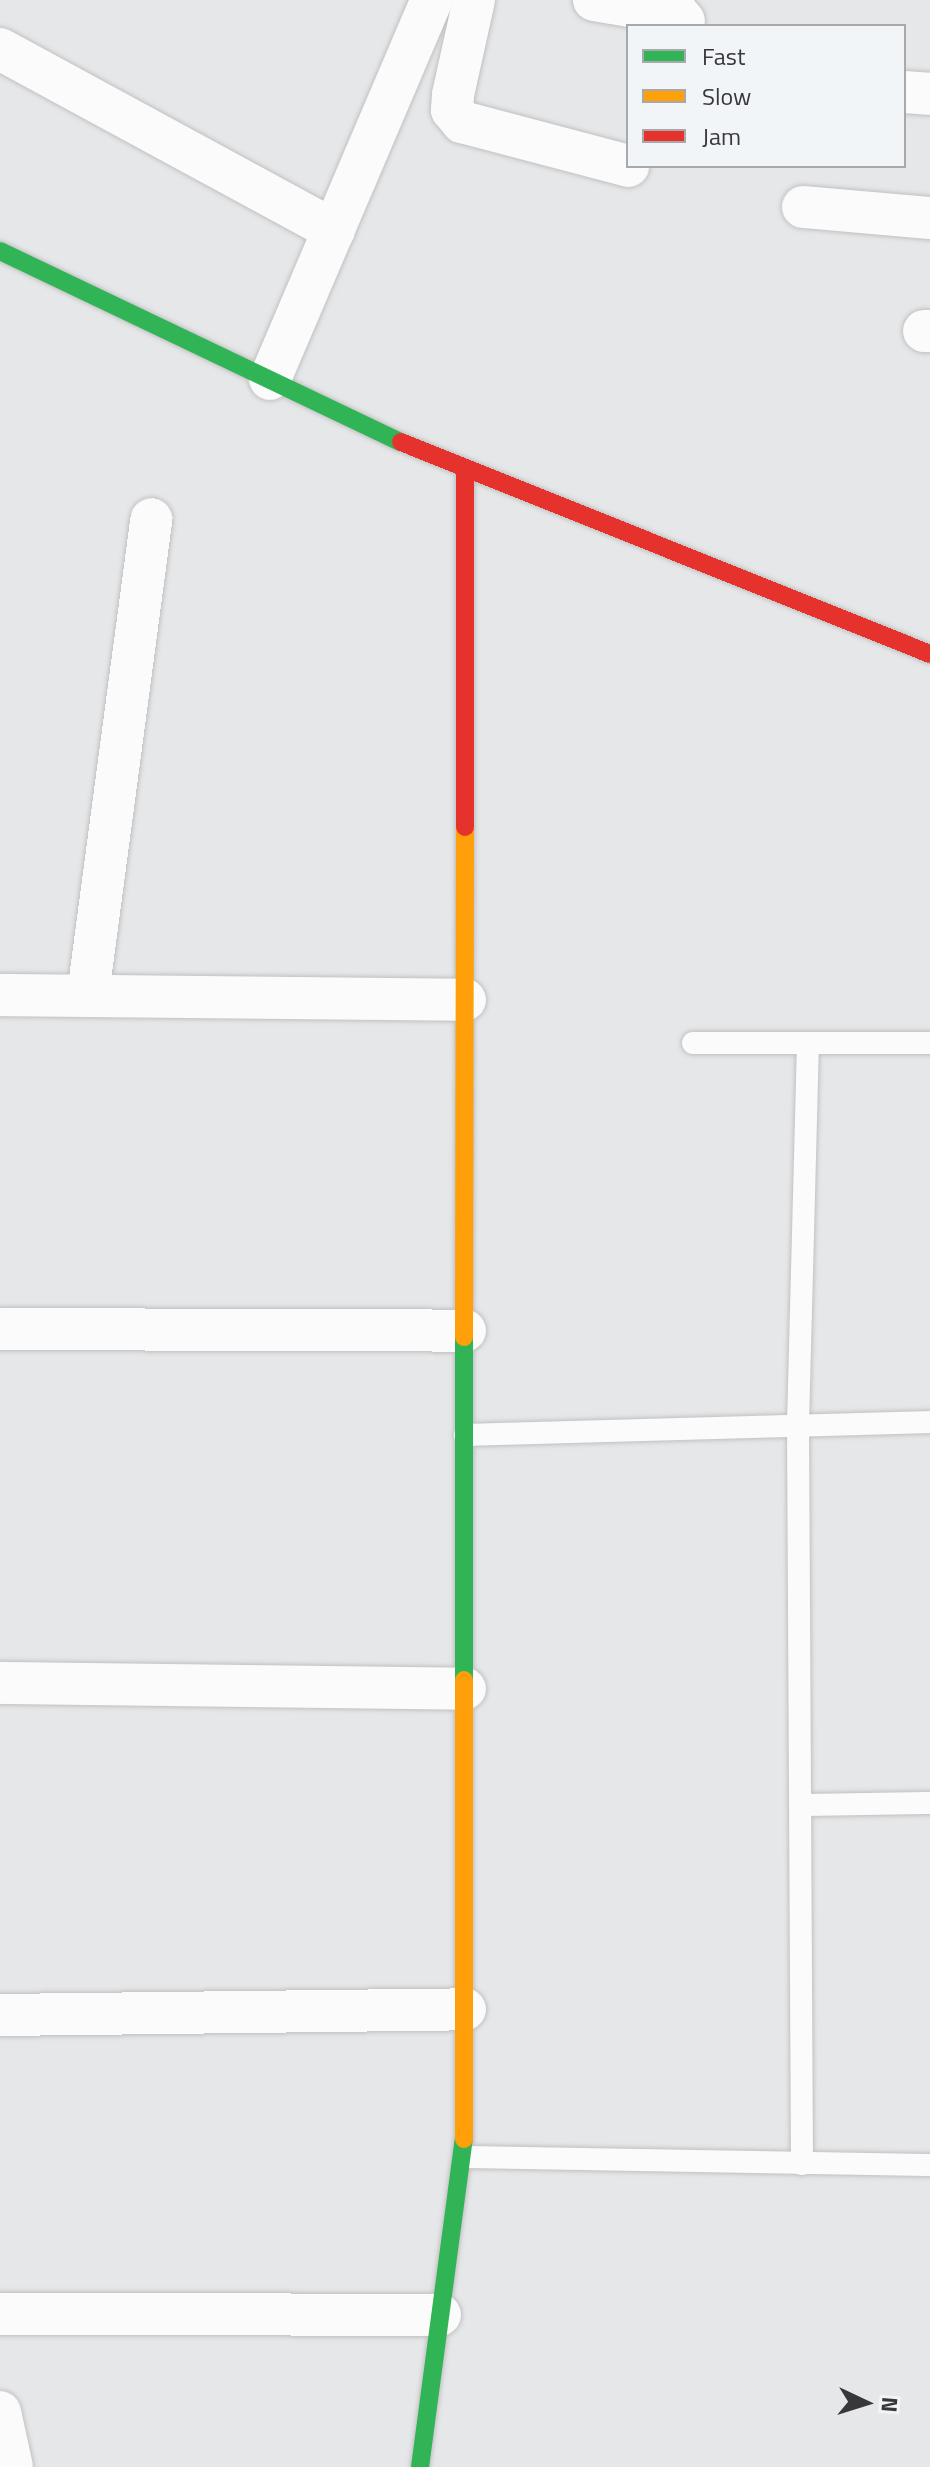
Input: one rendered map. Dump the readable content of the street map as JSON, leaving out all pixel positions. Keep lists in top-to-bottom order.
{
  "legend": ["Fast", "Slow", "Jam"],
  "north": "right"
}
